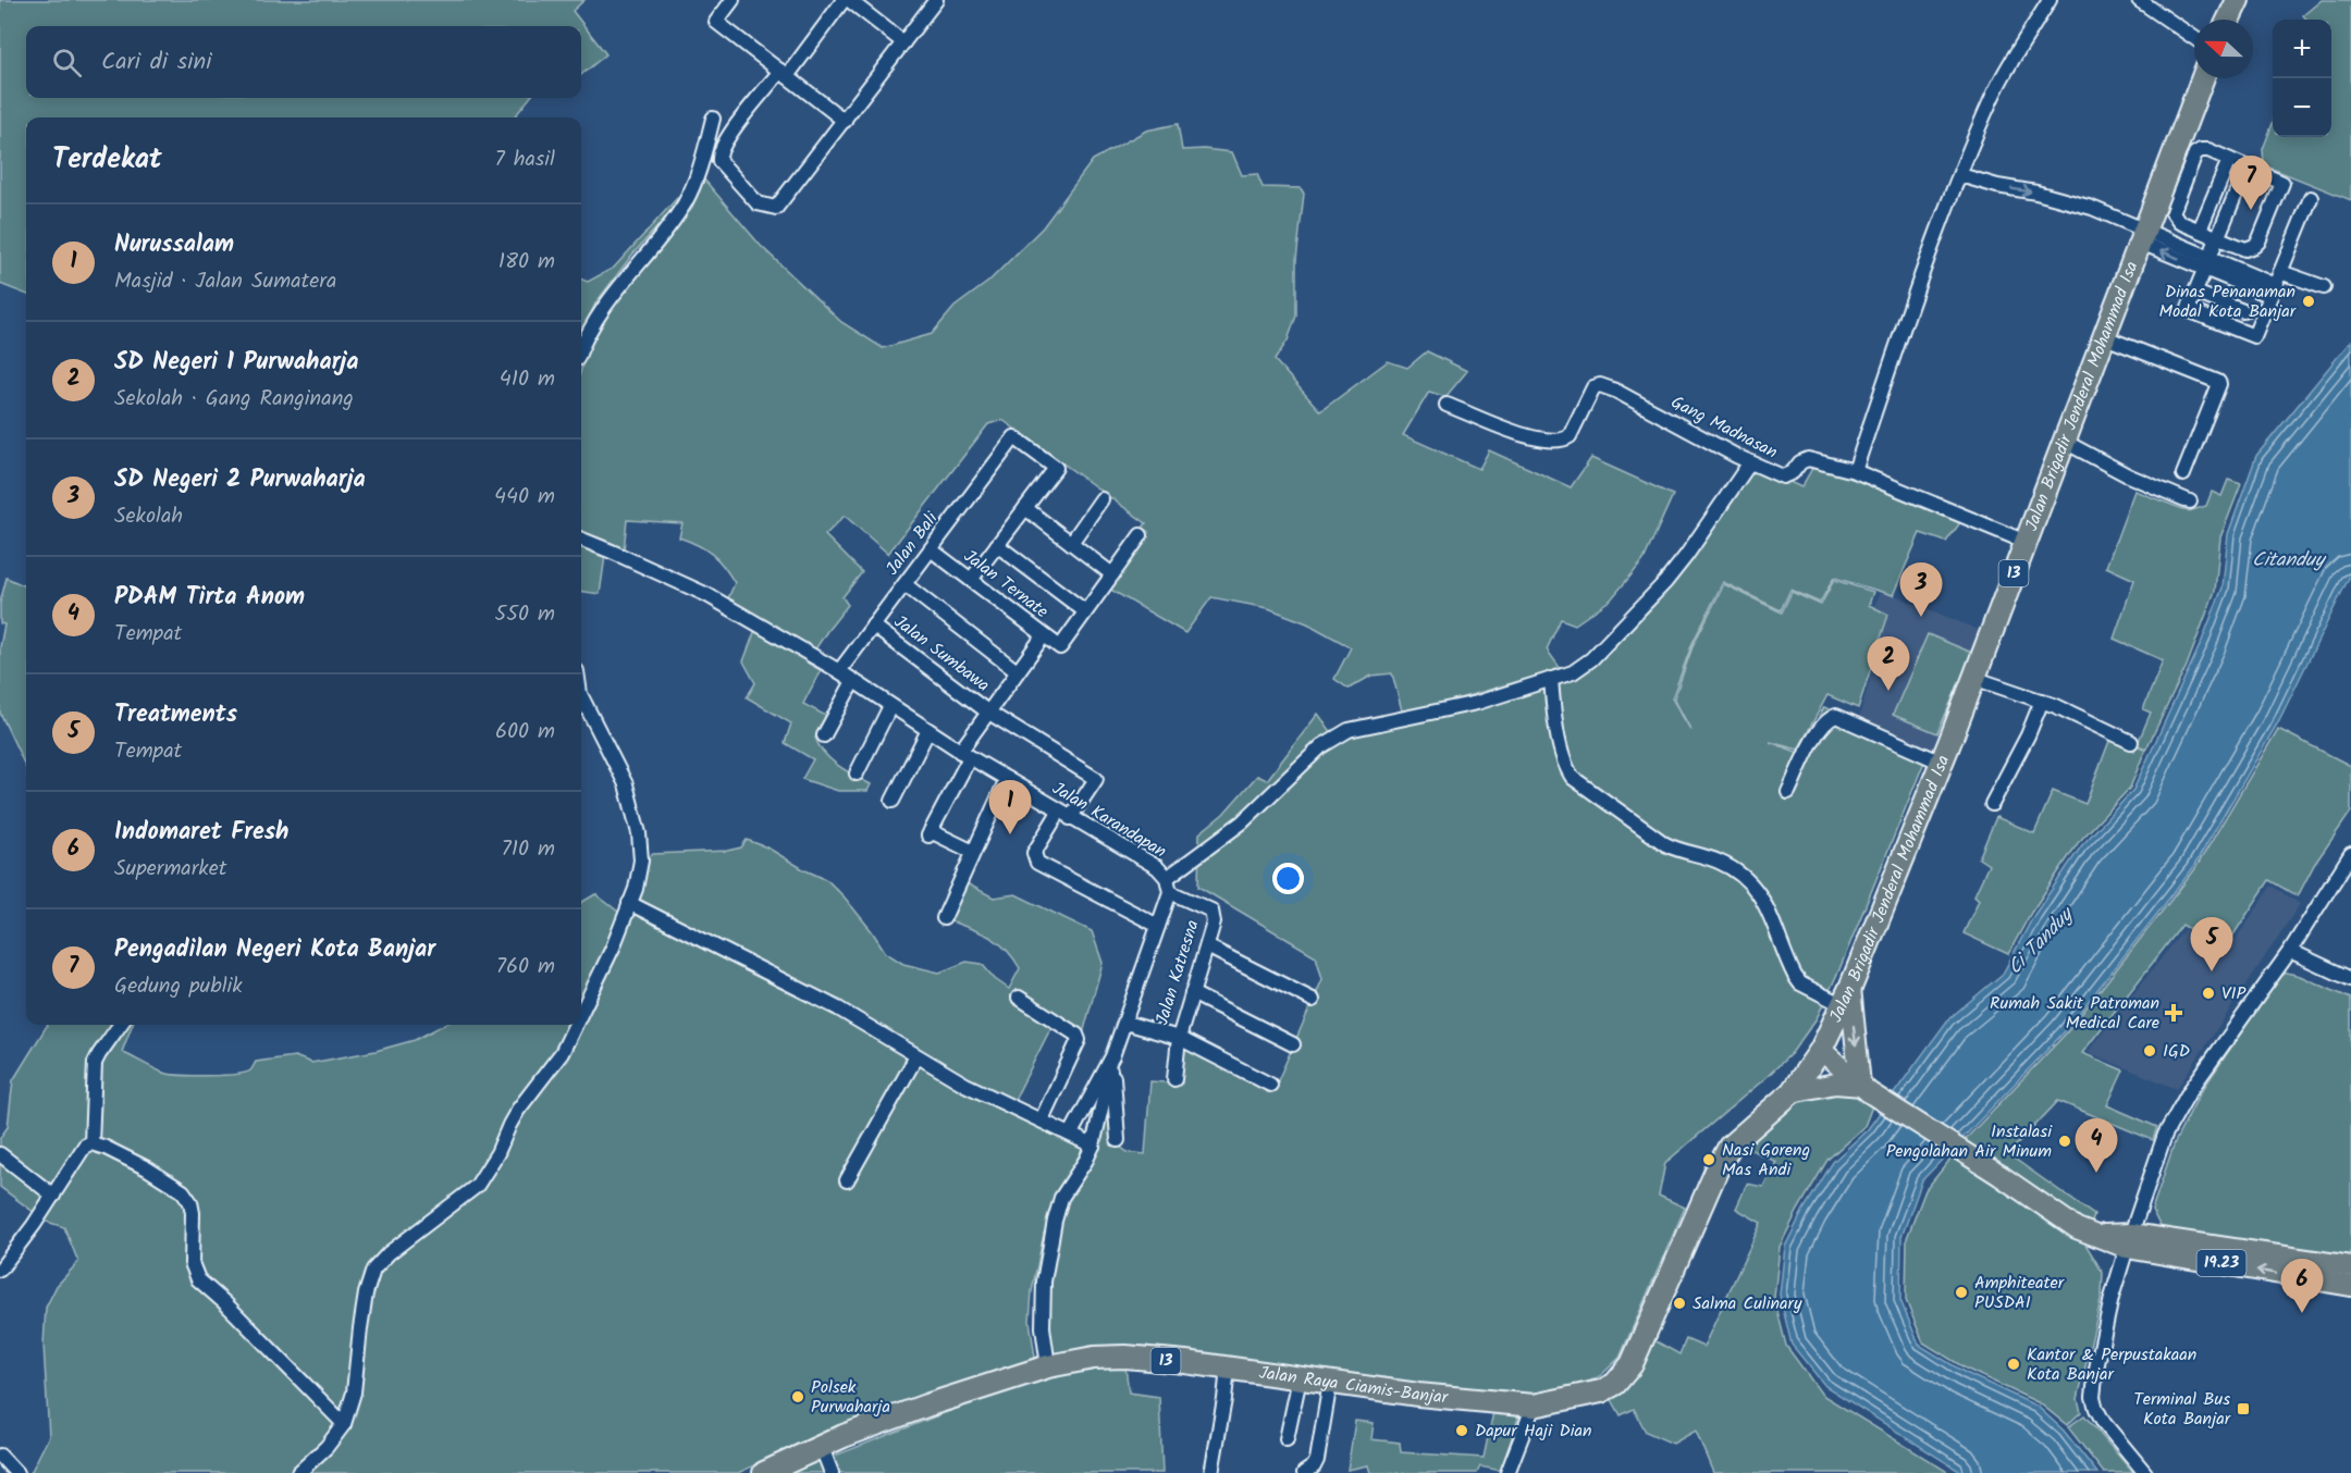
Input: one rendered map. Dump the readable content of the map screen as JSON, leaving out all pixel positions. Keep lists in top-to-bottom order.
{
  "streets": {
    "highway": ["Jalan Brigadir Jenderal Mohammad Isa", "13", "Jalan Raya Ciamis-Banjar"],
    "main road": ["19.23"],
    "street": [
      "Gang Madnasan",
      "Jalan Bali",
      "Jalan Ternate",
      "Jalan Sumbawa",
      "Jalan Karandapan",
      "Jalan Katresna"
    ]
  },
  "crossings": [
    ["Jalan Brigadir Jenderal Mohammad Isa", "Gang Madnasan"],
    ["Jalan Brigadir Jenderal Mohammad Isa", "13"],
    ["Jalan Brigadir Jenderal Mohammad Isa", "19.23"],
    ["Jalan Bali", "Jalan Ternate"],
    ["Jalan Bali", "Jalan Sumbawa"],
    ["Jalan Bali", "Jalan Karandapan"],
    ["13", "19.23"],
    ["13", "Jalan Raya Ciamis-Banjar"],
    ["Jalan Sumbawa", "Jalan Karandapan"],
    ["Jalan Karandapan", "Jalan Katresna"]
  ],
  "water": ["Citanduy", "Ci Tanduy"],
  "places": {
    "other": [
      "Dinas Penanaman Modal Kota Banjar",
      "VIP",
      "IGD",
      "Instalasi Pengolahan Air Minum",
      "Nasi Goreng Mas Andi",
      "Amphiteater PUSDAI",
      "Salma Culinary",
      "Kantor & Perpustakaan Kota Banjar",
      "Polsek Purwaharja",
      "Dapur Haji Dian"
    ],
    "health": ["Rumah Sakit Patroman Medical Care"],
    "transit": ["Terminal Bus Kota Banjar"]
  },
  "north": "left",
  "page": {
    "map_buttons": ["+", "−"],
    "search": "Cari di sini",
    "heading": ["Terdekat", "7 hasil"],
    "pins": [
      "7",
      "3",
      "2",
      "1",
      "5",
      "4",
      "6"
    ],
    "list": [
      {
        "mark": "1",
        "name": "Nurussalam",
        "note": "Masjid · Jalan Sumatera",
        "value": "180 m"
      },
      {
        "mark": "2",
        "name": "SD Negeri 1 Purwaharja",
        "note": "Sekolah · Gang Ranginang",
        "value": "410 m"
      },
      {
        "mark": "3",
        "name": "SD Negeri 2 Purwaharja",
        "note": "Sekolah",
        "value": "440 m"
      },
      {
        "mark": "4",
        "name": "PDAM Tirta Anom",
        "note": "Tempat",
        "value": "550 m"
      },
      {
        "mark": "5",
        "name": "Treatments",
        "note": "Tempat",
        "value": "600 m"
      },
      {
        "mark": "6",
        "name": "Indomaret Fresh",
        "note": "Supermarket",
        "value": "710 m"
      },
      {
        "mark": "7",
        "name": "Pengadilan Negeri Kota Banjar",
        "note": "Gedung publik",
        "value": "760 m"
      }
    ]
  }
}
